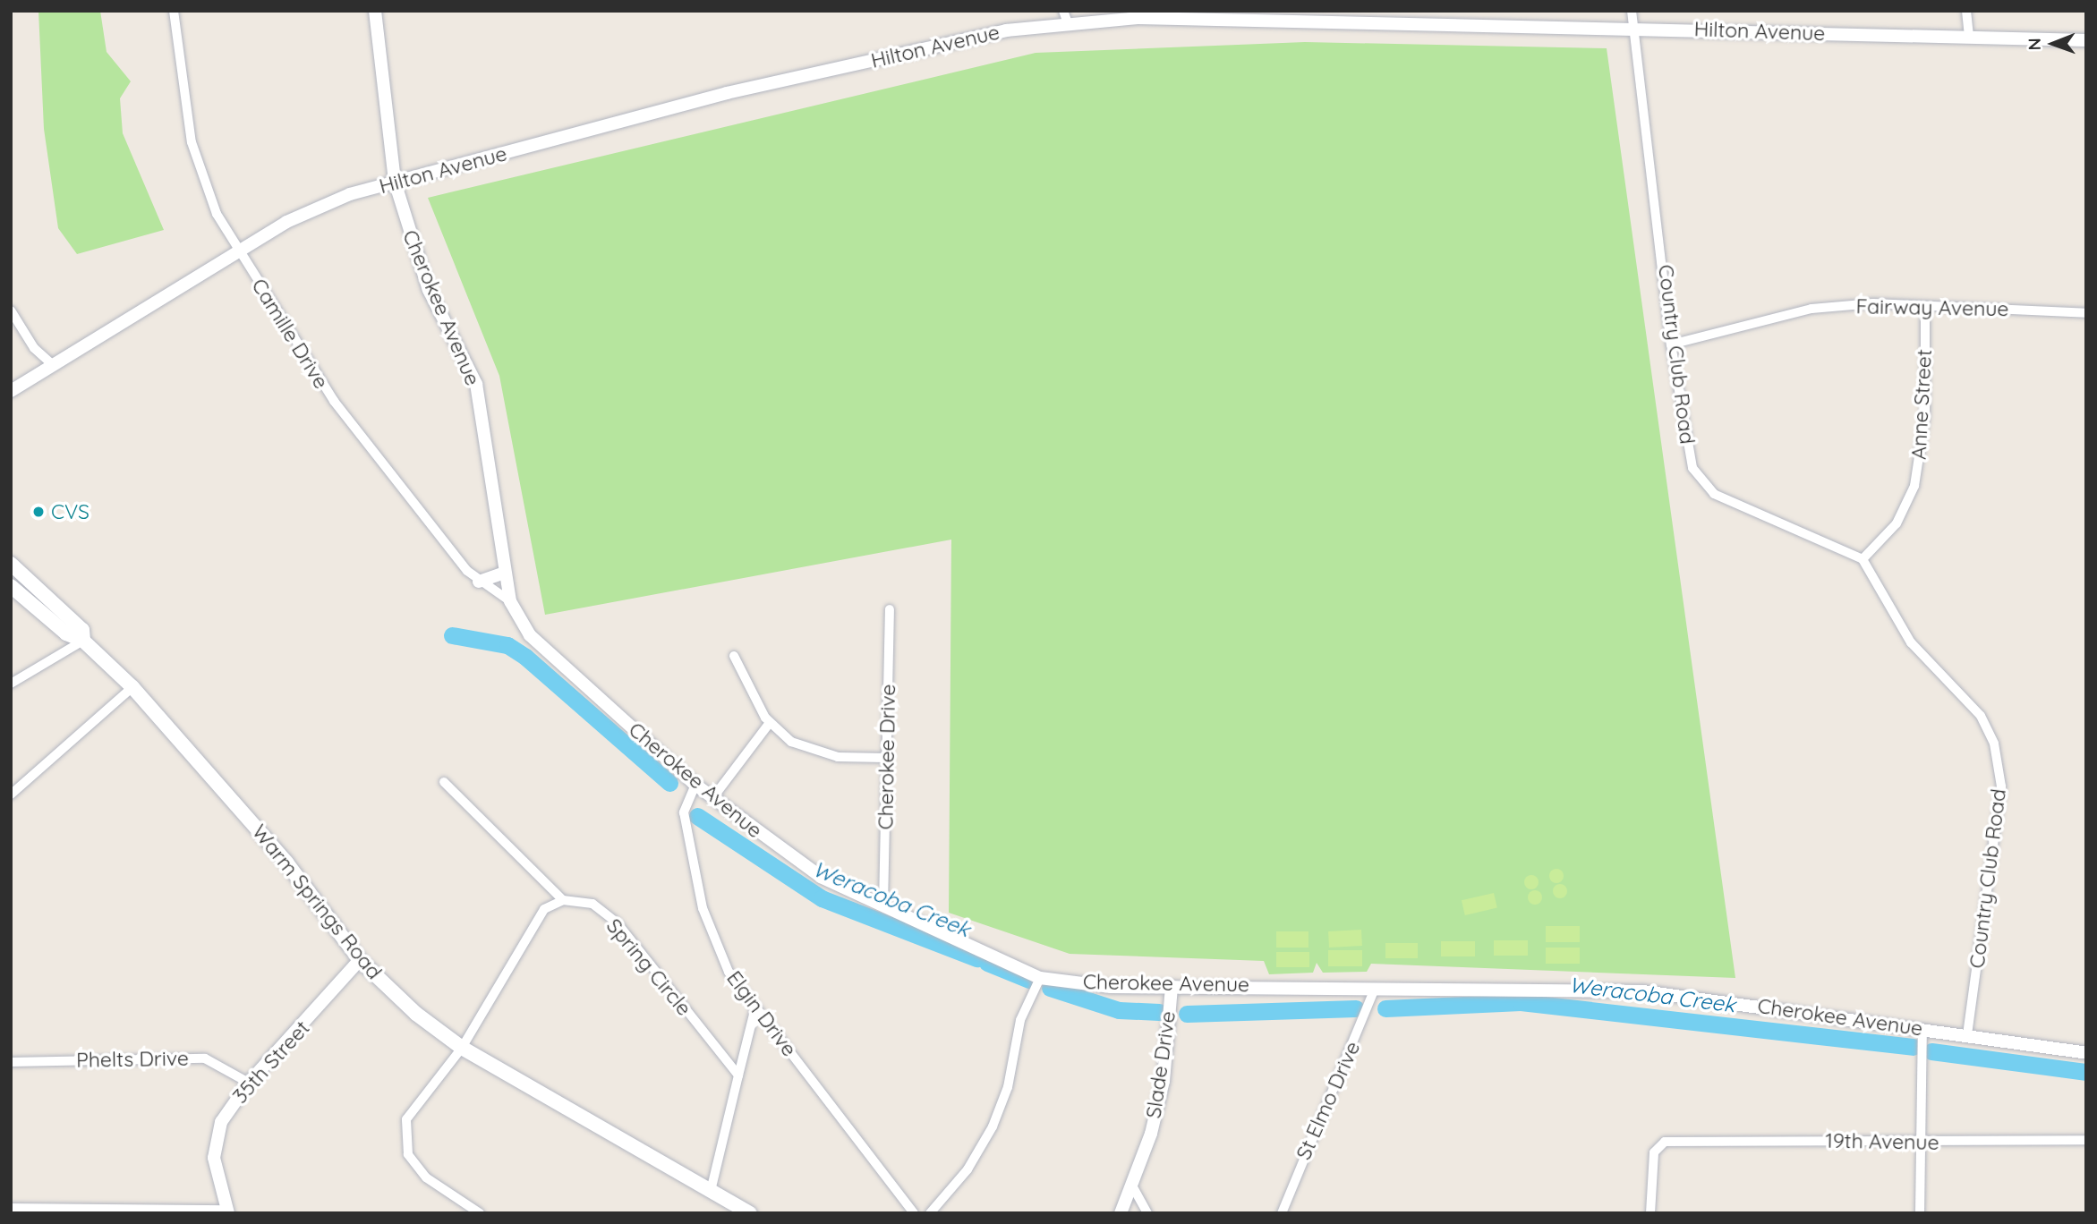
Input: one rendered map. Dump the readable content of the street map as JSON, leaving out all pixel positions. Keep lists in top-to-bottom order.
{
  "streets": {
    "main road": ["Warm Springs Road"],
    "street": [
      "Hilton Avenue",
      "Cherokee Avenue",
      "Fairway Avenue",
      "Camille Drive",
      "Country Club Road",
      "Anne Street",
      "Cherokee Drive",
      "Spring Circle",
      "Elgin Drive",
      "Phelts Drive",
      "35th Street",
      "Slade Drive",
      "St Elmo Drive",
      "19th Avenue"
    ]
  },
  "crossings": [
    ["Hilton Avenue", "Cherokee Avenue"],
    ["Hilton Avenue", "Camille Drive"],
    ["Hilton Avenue", "Country Club Road"],
    ["Cherokee Avenue", "Camille Drive"],
    ["Cherokee Avenue", "Country Club Road"],
    ["Cherokee Avenue", "Cherokee Drive"],
    ["Cherokee Avenue", "Elgin Drive"],
    ["Cherokee Avenue", "Slade Drive"],
    ["Cherokee Avenue", "St Elmo Drive"],
    ["Fairway Avenue", "Country Club Road"],
    ["Fairway Avenue", "Anne Street"],
    ["Country Club Road", "Anne Street"],
    ["Warm Springs Road", "35th Street"],
    ["Phelts Drive", "35th Street"]
  ],
  "water": ["Weracoba Creek"],
  "places": ["CVS"],
  "north": "left"
}
